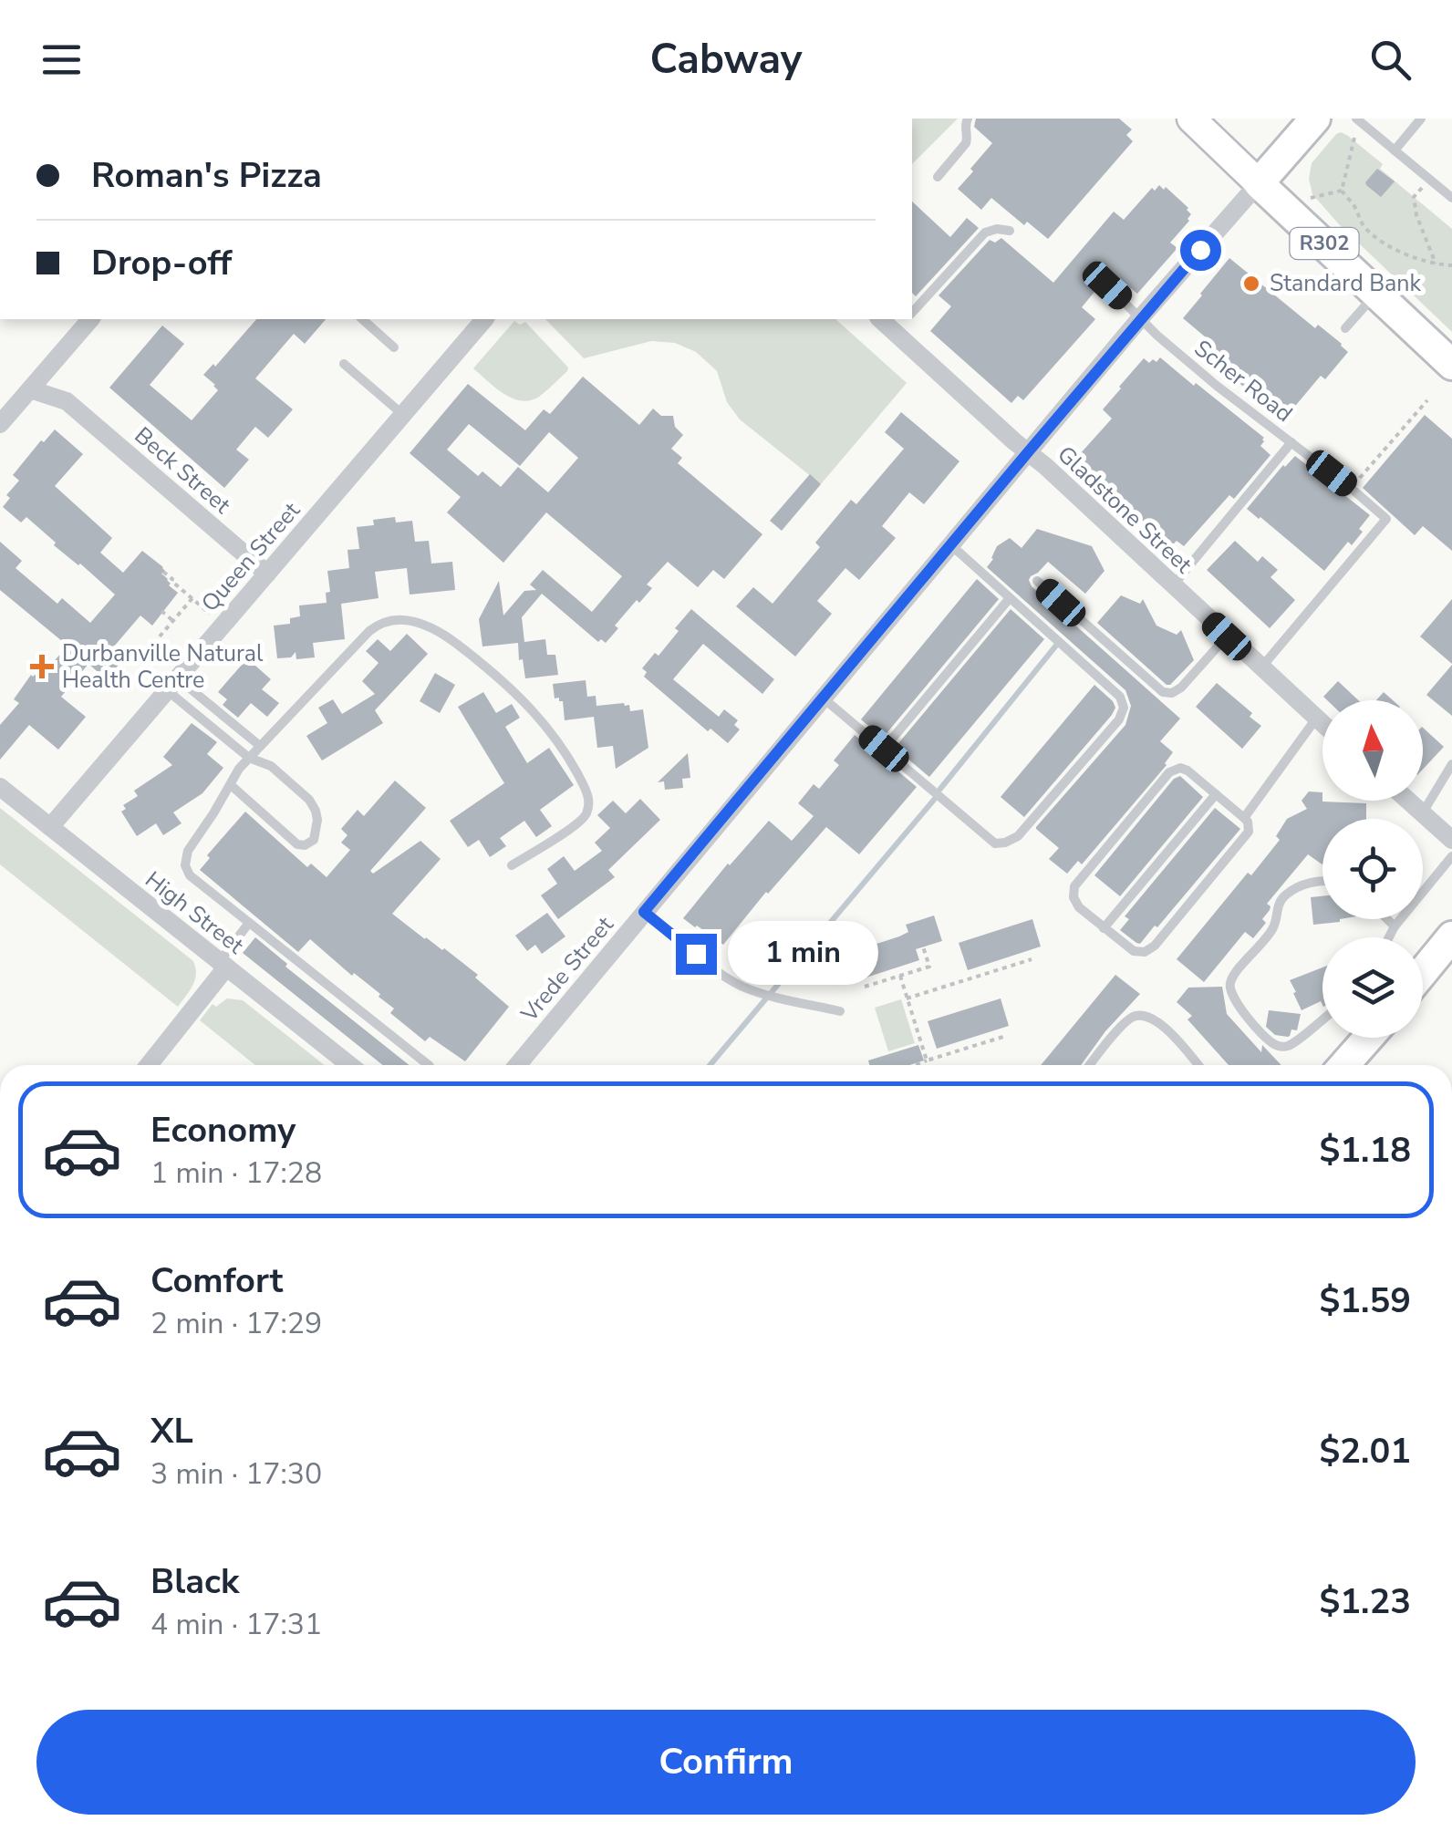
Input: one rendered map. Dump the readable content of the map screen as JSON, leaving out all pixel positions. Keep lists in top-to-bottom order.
{
  "streets": {
    "main road": ["R302"],
    "street": [
      "Beck Street",
      "Gladstone Street",
      "Queen Street",
      "High Street",
      "Vrede Street"
    ],
    "lane": ["Scher Road"]
  },
  "crossings": [
    ["R302", "Vrede Street"],
    ["Scher Road", "Gladstone Street"],
    ["Scher Road", "Vrede Street"],
    ["Beck Street", "Queen Street"],
    ["Gladstone Street", "Vrede Street"],
    ["Queen Street", "High Street"]
  ],
  "places": {
    "other": ["Standard Bank"],
    "health": ["Durbanville Natural Health Centre"]
  },
  "north": "top",
  "page": {
    "header": "Cabway",
    "banner": ["Roman's Pizza", "Drop-off"],
    "bubble": "1 min",
    "list": [
      {
        "name": "Economy",
        "note": "1 min · 17:28",
        "value": "$1.18"
      },
      {
        "name": "Comfort",
        "note": "2 min · 17:29",
        "value": "$1.59"
      },
      {
        "name": "XL",
        "note": "3 min · 17:30",
        "value": "$2.01"
      },
      {
        "name": "Black",
        "note": "4 min · 17:31",
        "value": "$1.23"
      }
    ],
    "buttons": "Confirm"
  }
}
